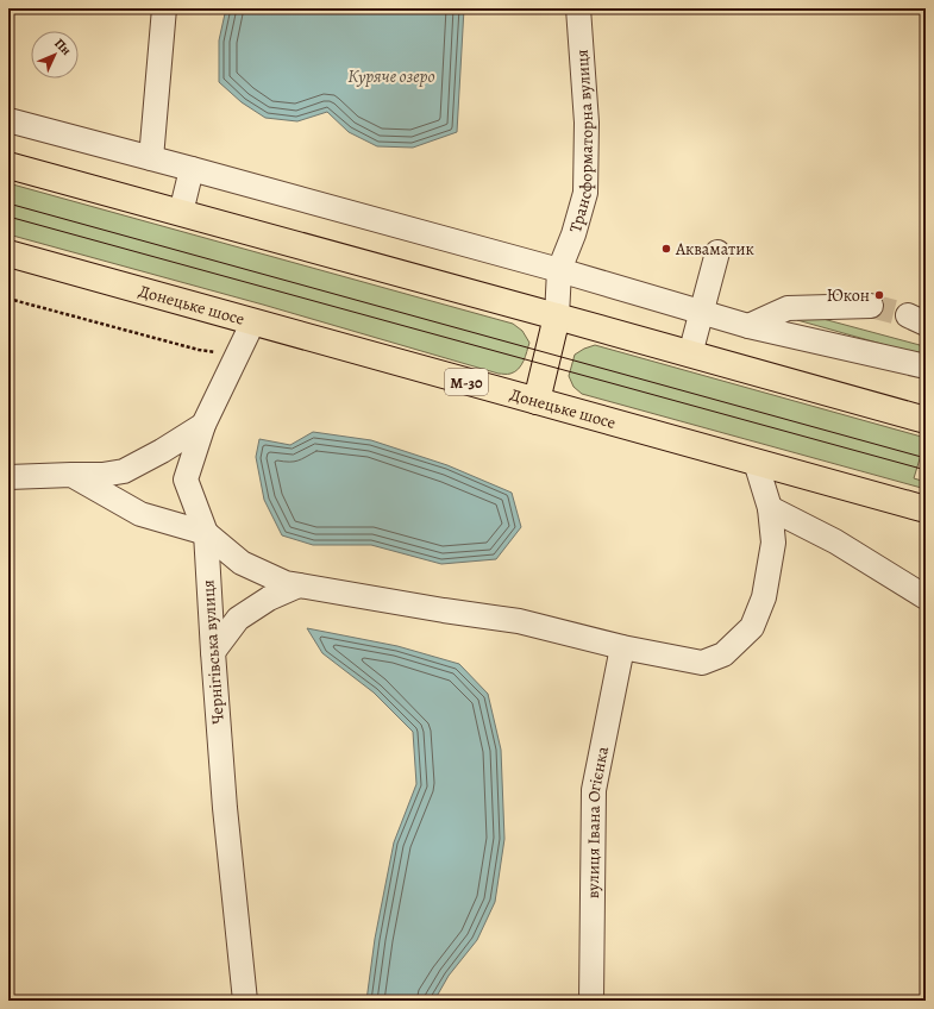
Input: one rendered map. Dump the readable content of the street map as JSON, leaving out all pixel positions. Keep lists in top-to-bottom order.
{
  "streets": {
    "highway": ["Донецьке шосе", "М-30"],
    "street": ["Трансформаторна вулиця", "Чернігівська вулиця", "вулиця Івана Огієнка"]
  },
  "crossings": [
    ["Донецьке шосе", "Чернігівська вулиця"]
  ],
  "water": ["Куряче озеро"],
  "places": ["Акваматик", "Юкон"],
  "north": "top right"
}
